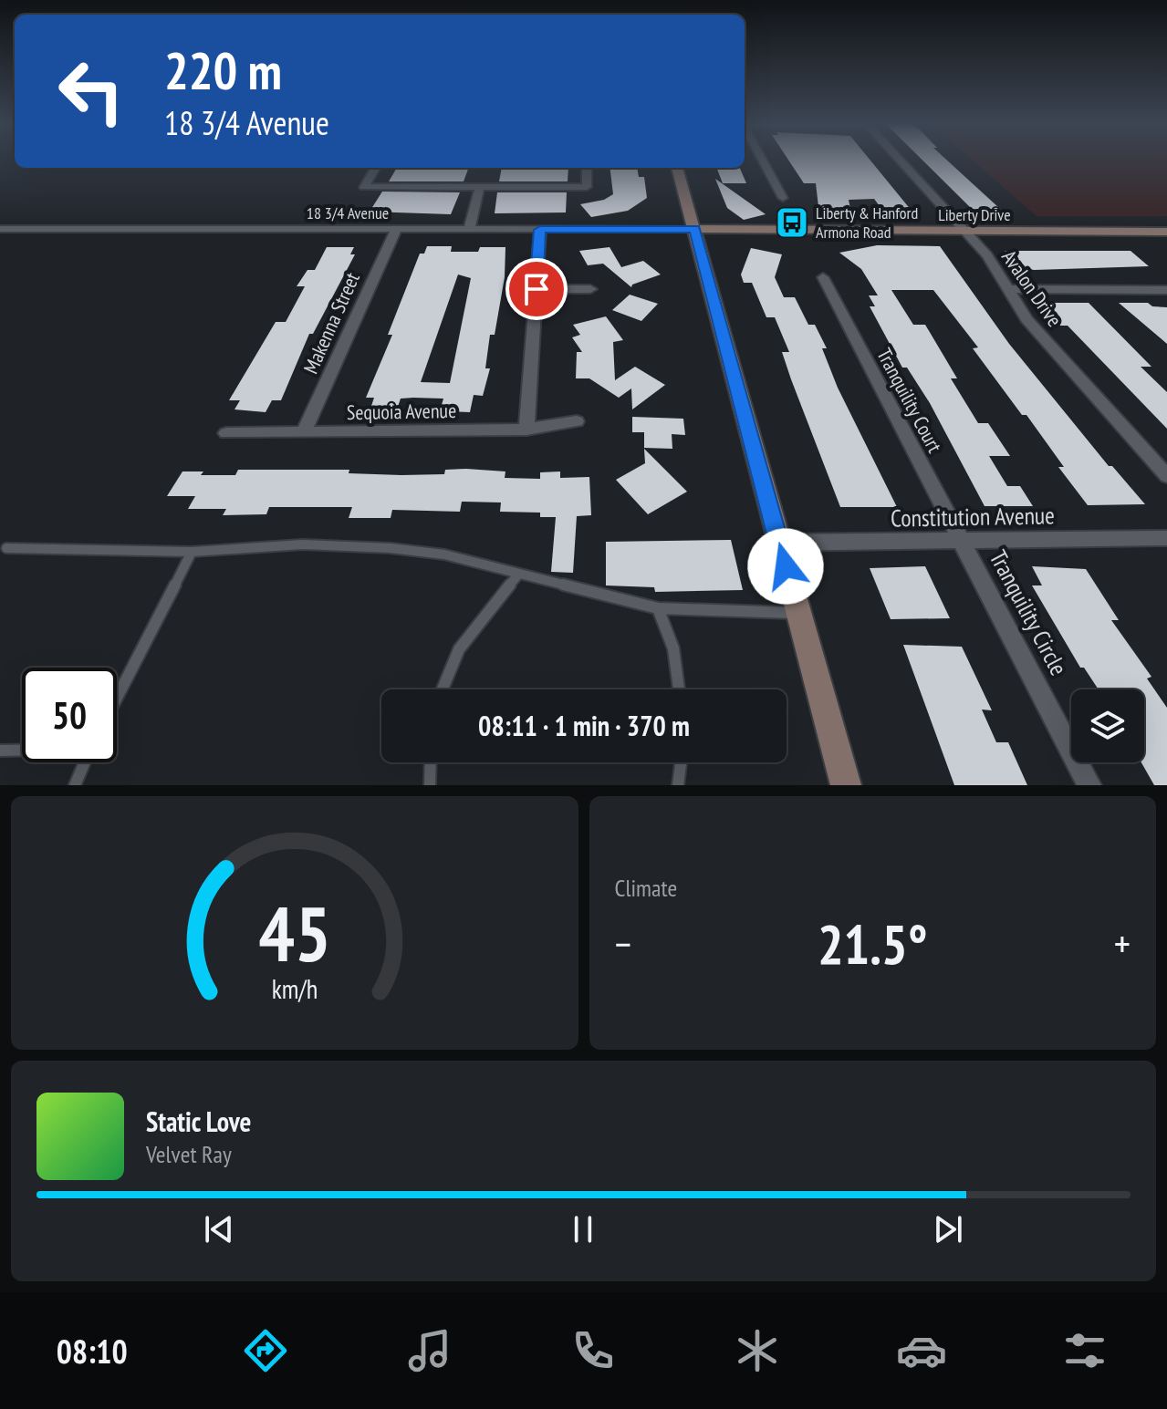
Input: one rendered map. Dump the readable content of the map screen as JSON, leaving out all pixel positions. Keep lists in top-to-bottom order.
{
  "streets": {
    "main road": ["Liberty Drive"],
    "street": [
      "18 3/4 Avenue",
      "Avalon Drive",
      "Makenna Street",
      "Tranquility Court",
      "Sequoia Avenue",
      "Constitution Avenue",
      "Tranquility Circle"
    ]
  },
  "crossings": [
    ["18 3/4 Avenue", "Liberty Drive"],
    ["18 3/4 Avenue", "Makenna Street"],
    ["Liberty Drive", "Avalon Drive"],
    ["Makenna Street", "Sequoia Avenue"],
    ["Tranquility Court", "Constitution Avenue"],
    ["Tranquility Court", "Tranquility Circle"],
    ["Constitution Avenue", "Tranquility Circle"]
  ],
  "places": {
    "bus stop": ["Liberty & Hanford Armona Road"]
  },
  "page": {
    "turn": ["220 m", "18 3/4 Avenue"],
    "limit": "50",
    "trip": "08:11 · 1 min · 370 m",
    "tile": "Climate",
    "heat": ["−", "21.5°", "+"],
    "song": ["Static Love", "Velvet Ray"],
    "tabs": "08:10",
    "gauge": ["45", "km/h"]
  }
}
